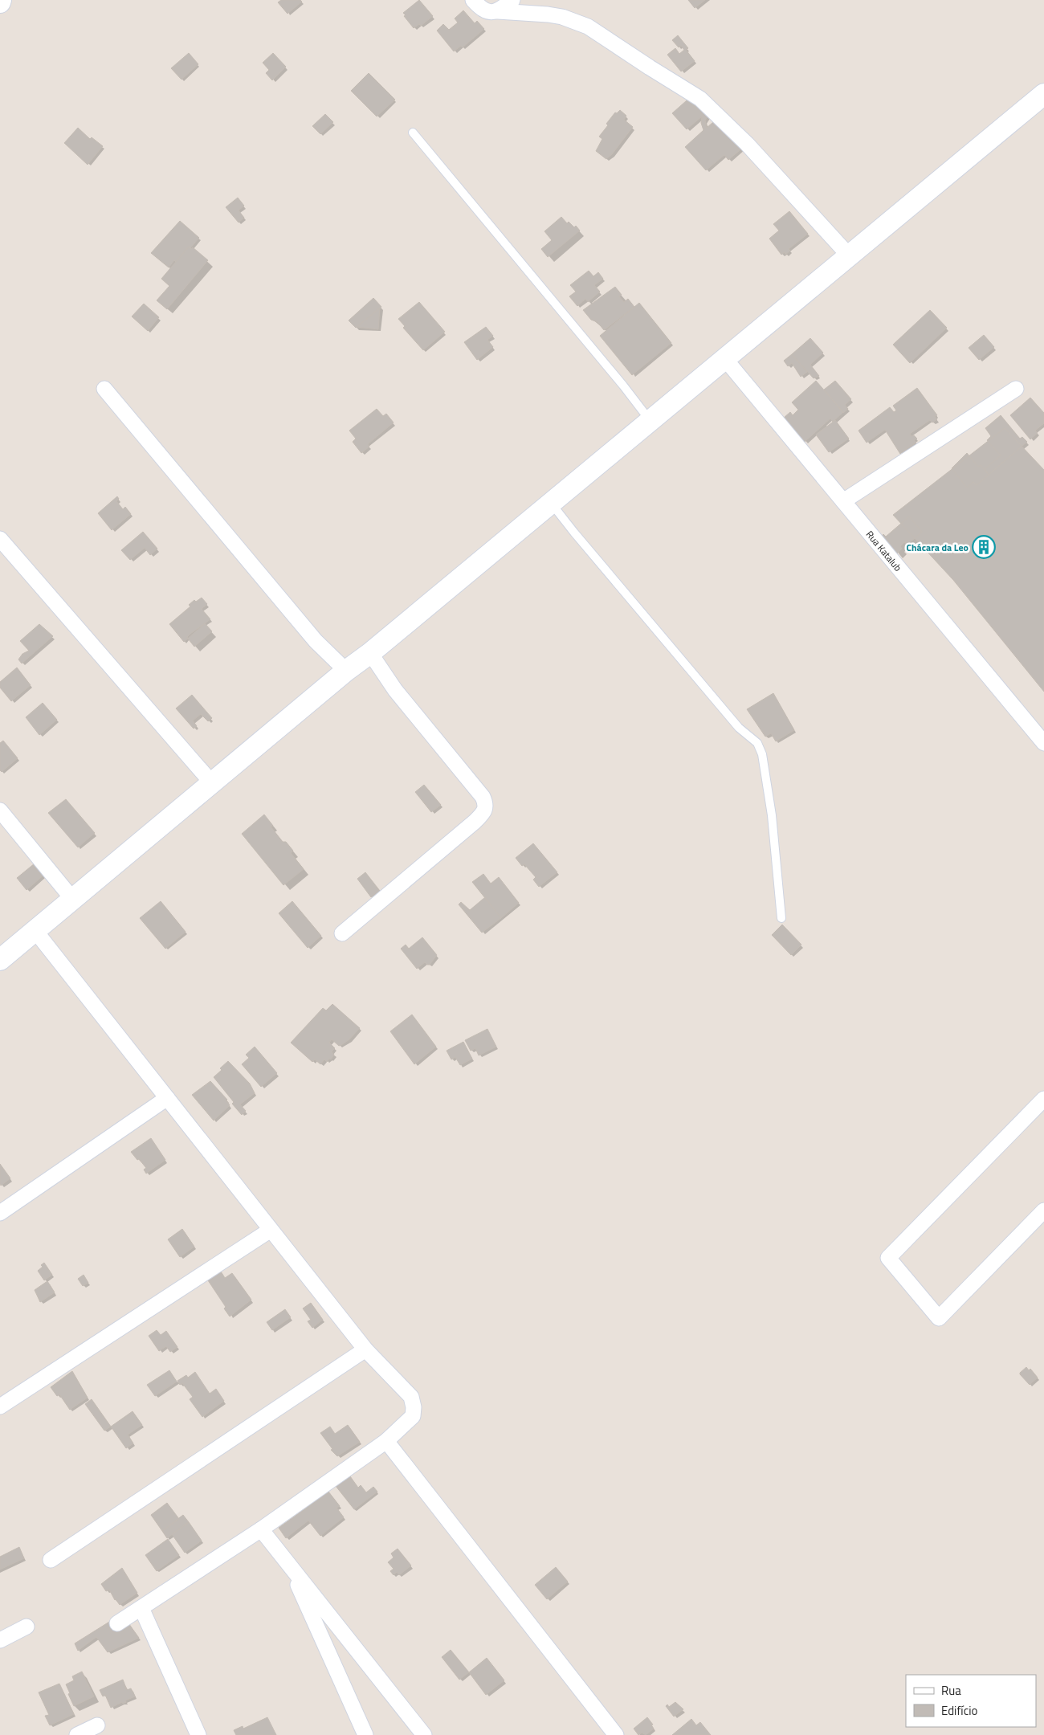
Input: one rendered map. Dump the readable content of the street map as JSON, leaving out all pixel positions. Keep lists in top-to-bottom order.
{
  "streets": {
    "street": ["Rua Katalub"]
  },
  "places": {
    "building": ["Chácara da Leo"]
  },
  "legend": ["Rua", "Edifício"]
}
